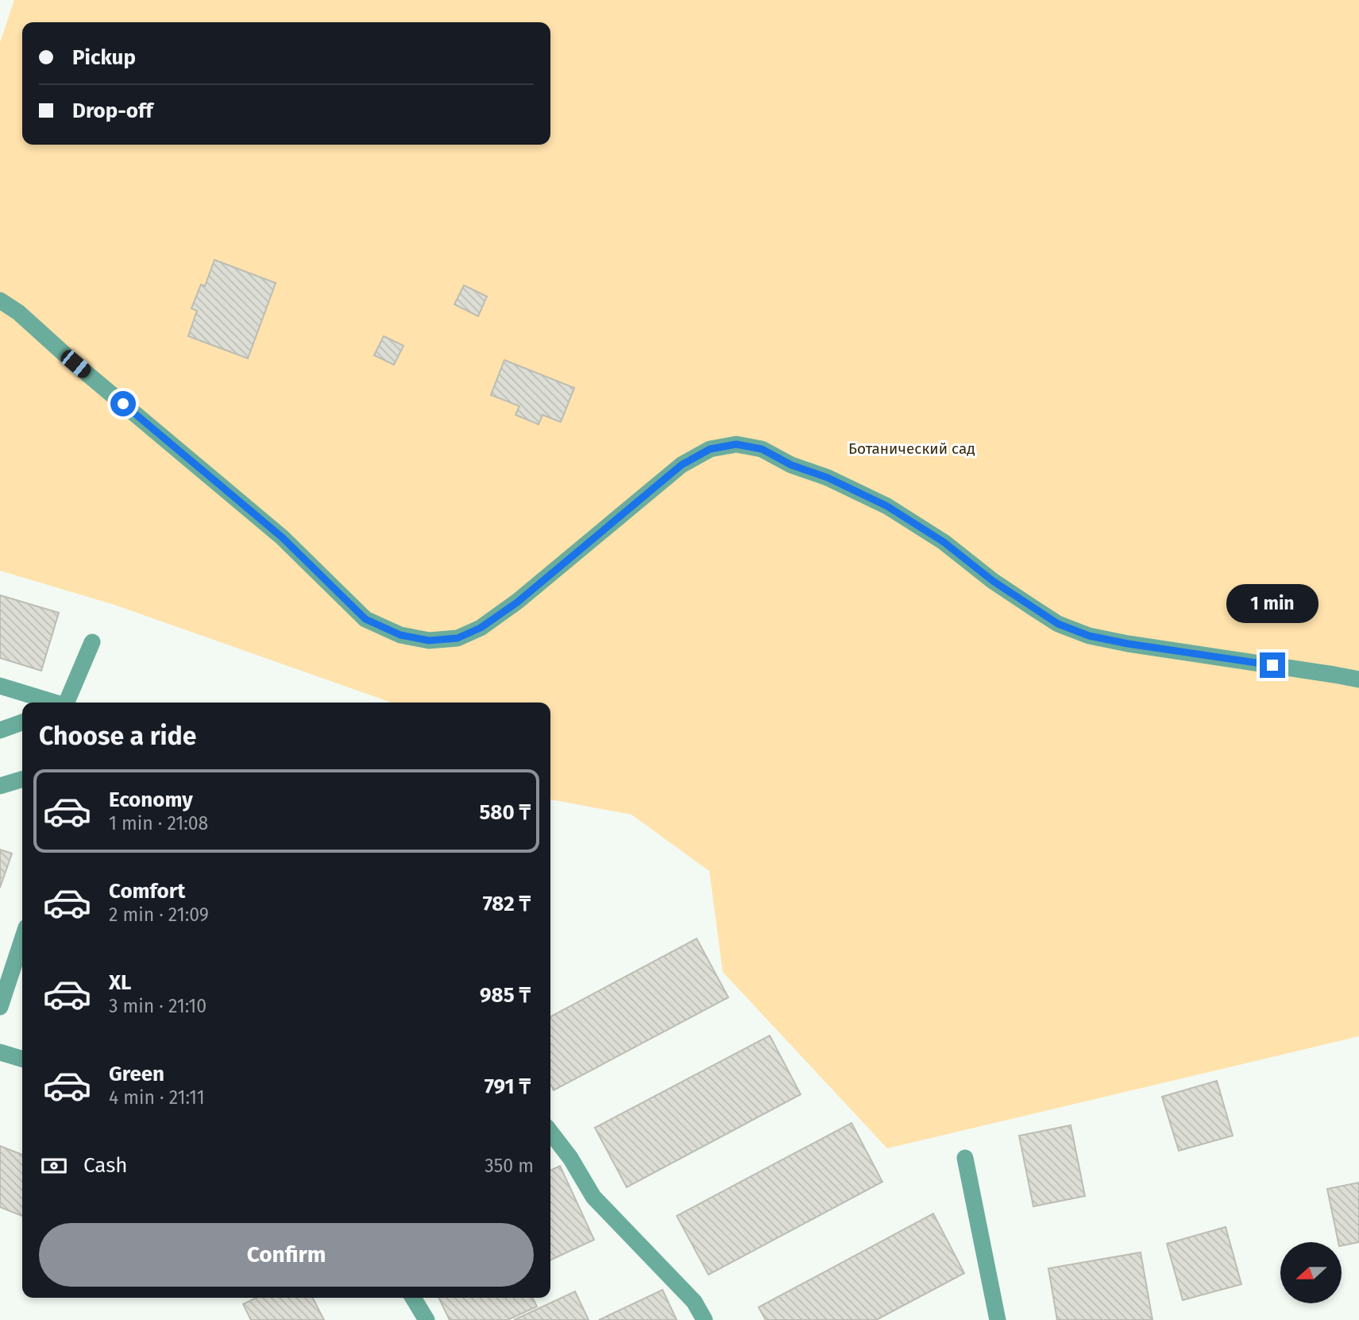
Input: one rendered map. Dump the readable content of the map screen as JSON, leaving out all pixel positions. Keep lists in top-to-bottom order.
{
  "parks": ["Ботанический сад"],
  "north": "left",
  "page": {
    "banner": ["Pickup", "Drop-off"],
    "bubble": "1 min",
    "heading": "Choose a ride",
    "list": [
      {
        "name": "Economy",
        "note": "1 min · 21:08",
        "value": "580 ₸"
      },
      {
        "name": "Comfort",
        "note": "2 min · 21:09",
        "value": "782 ₸"
      },
      {
        "name": "XL",
        "note": "3 min · 21:10",
        "value": "985 ₸"
      },
      {
        "name": "Green",
        "note": "4 min · 21:11",
        "value": "791 ₸"
      }
    ],
    "pay": ["Cash", "350 m"],
    "buttons": "Confirm"
  }
}
